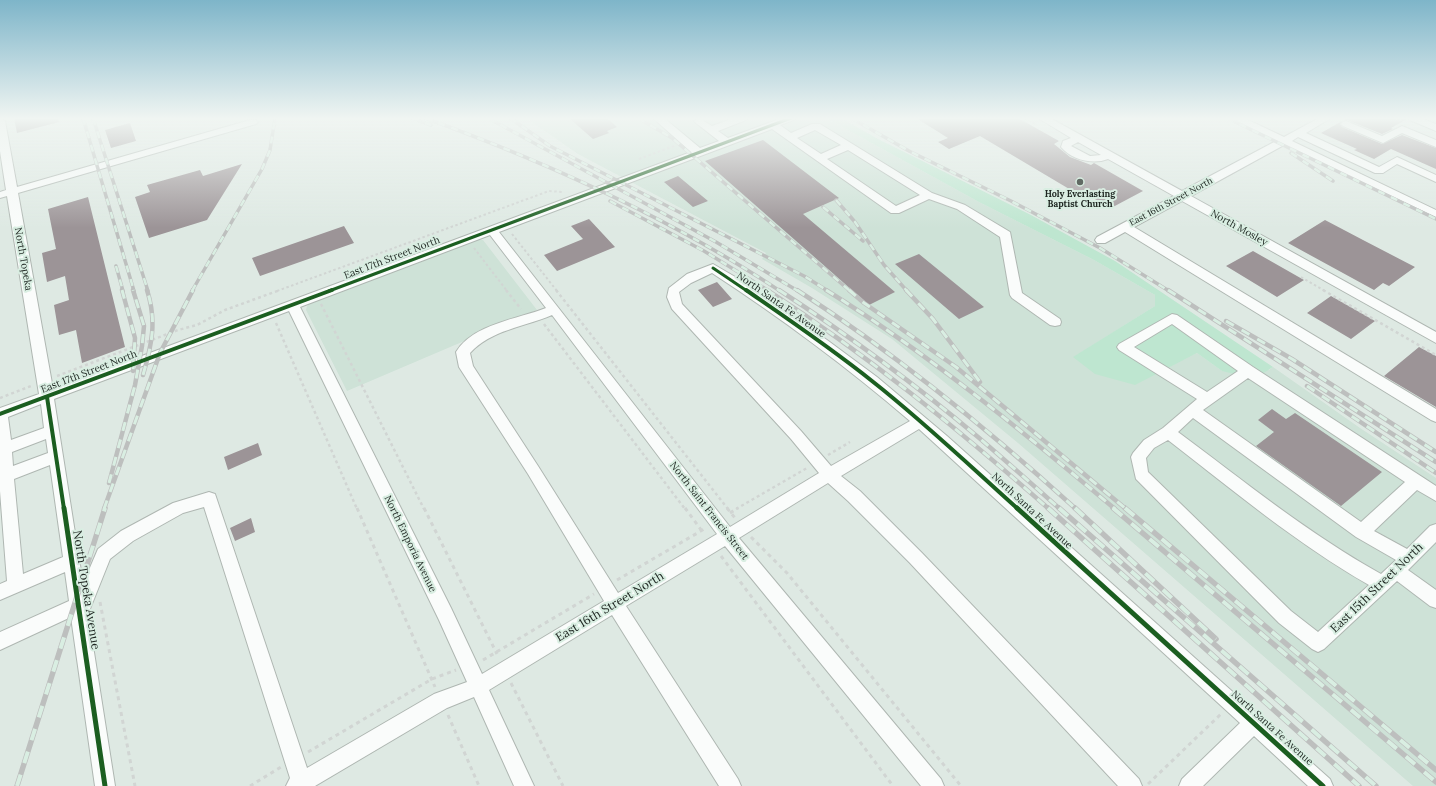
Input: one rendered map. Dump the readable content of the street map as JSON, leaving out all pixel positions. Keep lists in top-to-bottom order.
{
  "streets": {
    "street": [
      "East 16th Street North",
      "North Mosley",
      "East 17th Street North",
      "North Topeka",
      "North Santa Fe Avenue",
      "North Saint Francis Street",
      "North Emporia Avenue",
      "East 15th Street North",
      "North Topeka Avenue"
    ]
  },
  "crossings": [
    ["East 16th Street North", "North Mosley"],
    ["East 16th Street North", "North Santa Fe Avenue"],
    ["East 16th Street North", "North Saint Francis Street"],
    ["East 16th Street North", "North Emporia Avenue"],
    ["East 17th Street North", "North Topeka"],
    ["East 17th Street North", "North Saint Francis Street"],
    ["East 17th Street North", "North Emporia Avenue"],
    ["East 17th Street North", "North Topeka Avenue"],
    ["North Topeka", "North Topeka Avenue"]
  ],
  "places": ["Holy Everlasting Baptist Church"]
}
